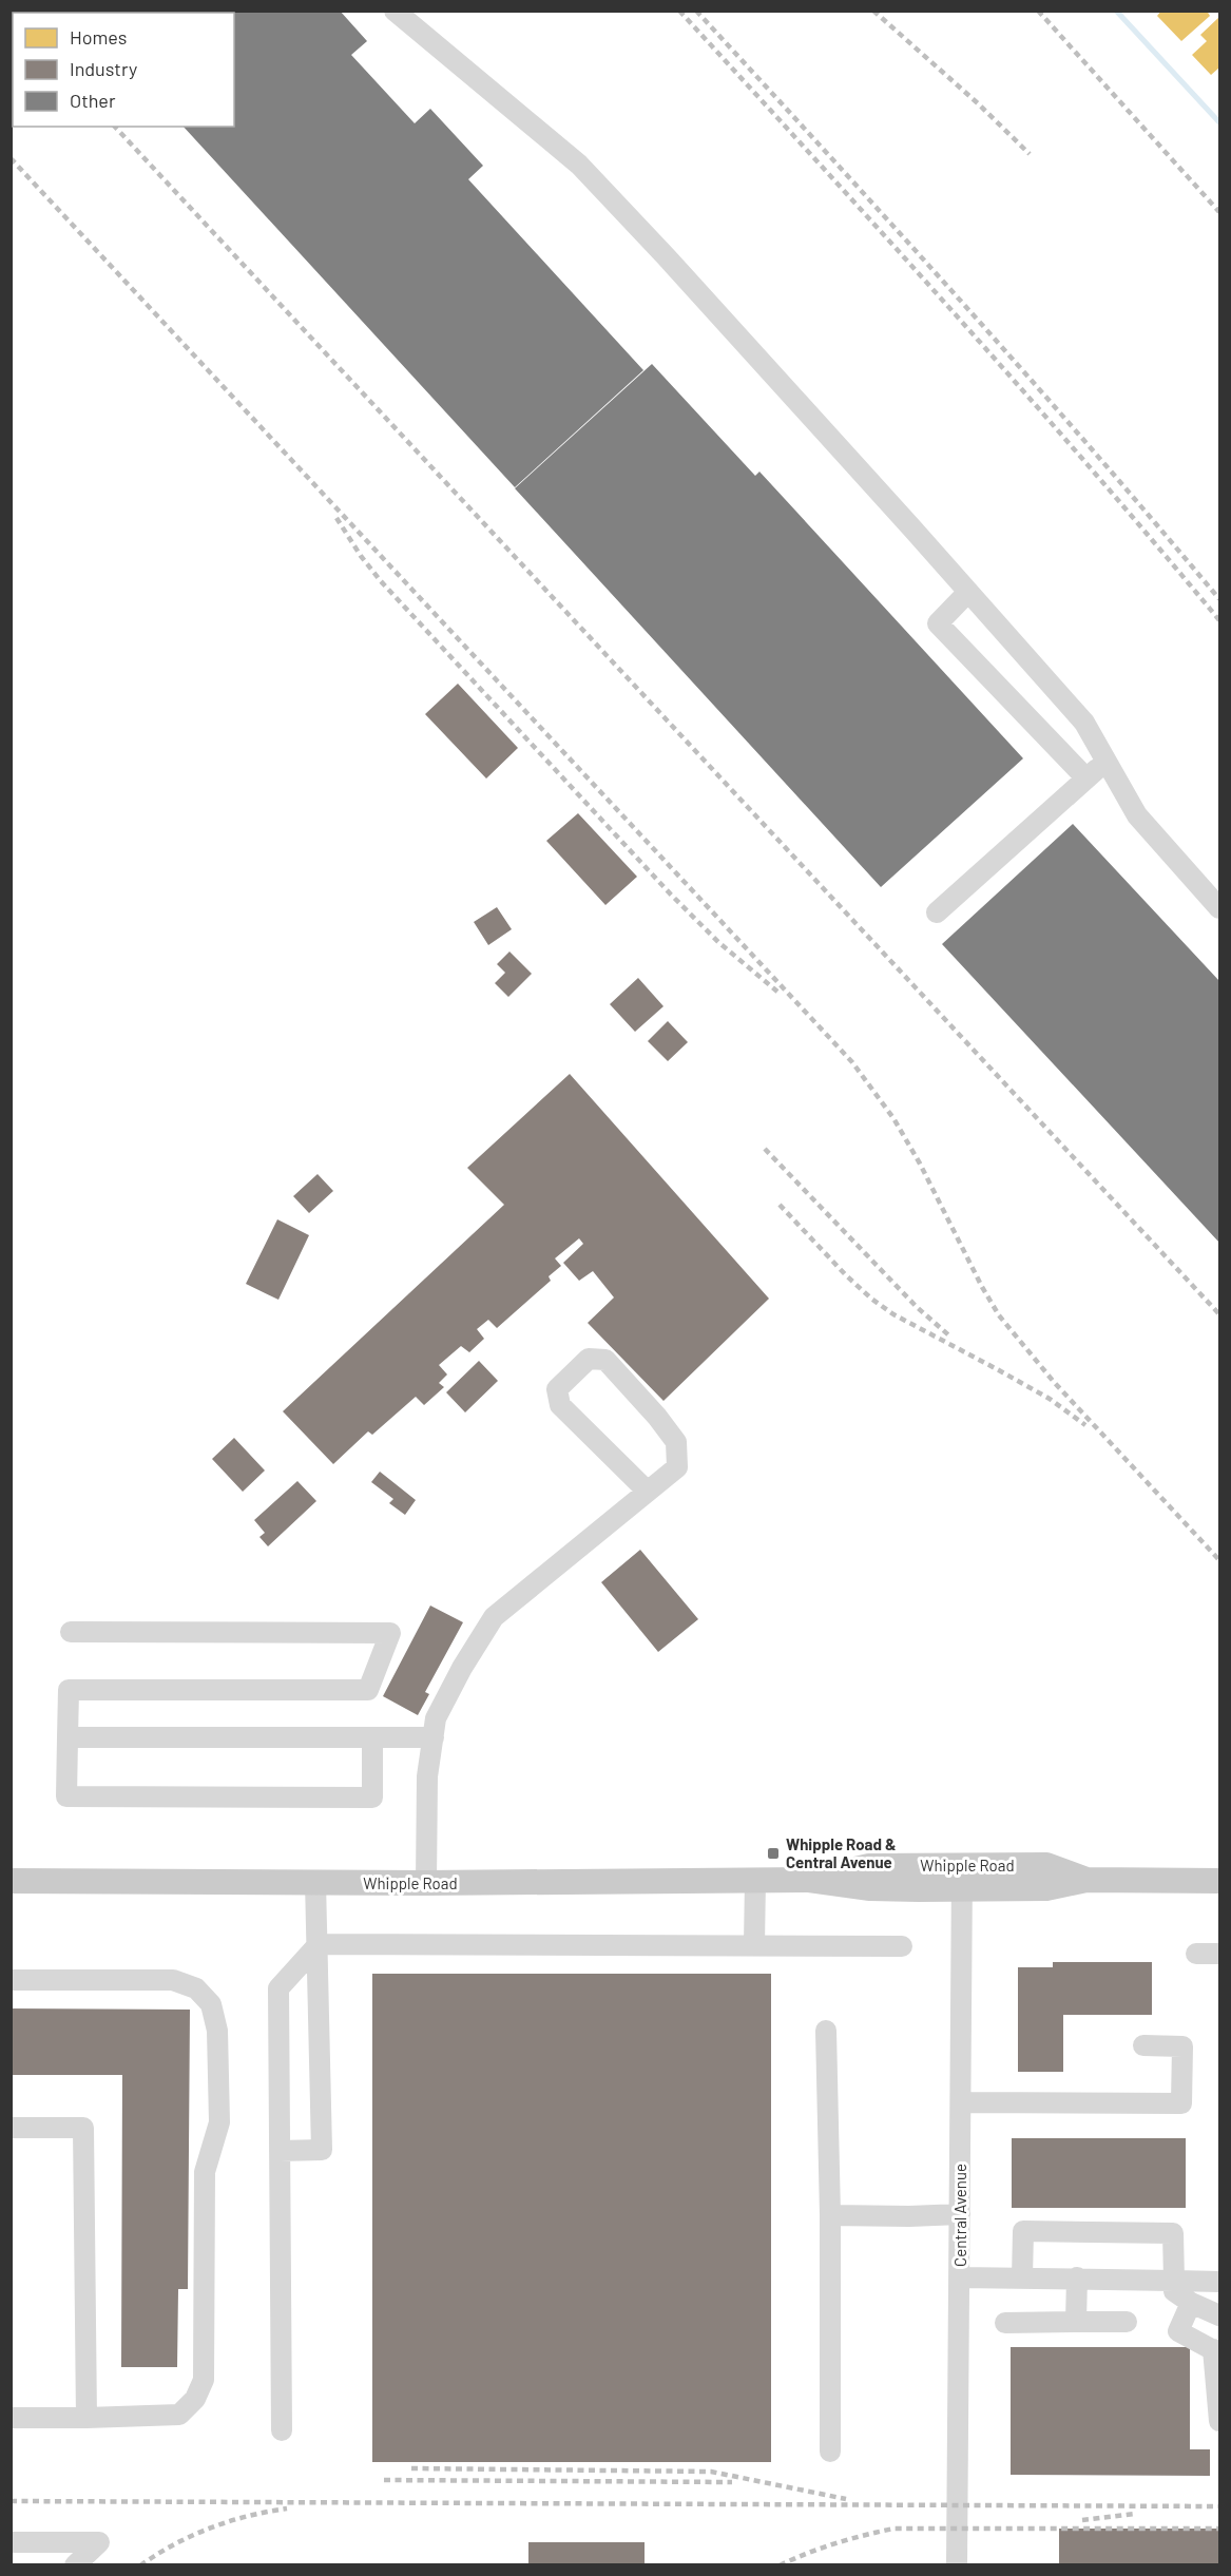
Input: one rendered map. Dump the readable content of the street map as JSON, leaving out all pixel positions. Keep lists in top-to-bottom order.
{
  "streets": {
    "main road": ["Whipple Road"],
    "street": ["Central Avenue"]
  },
  "crossings": [
    ["Whipple Road", "Central Avenue"]
  ],
  "places": {
    "transit": ["Whipple Road & Central Avenue"]
  },
  "legend": ["Homes", "Industry", "Other"]
}
